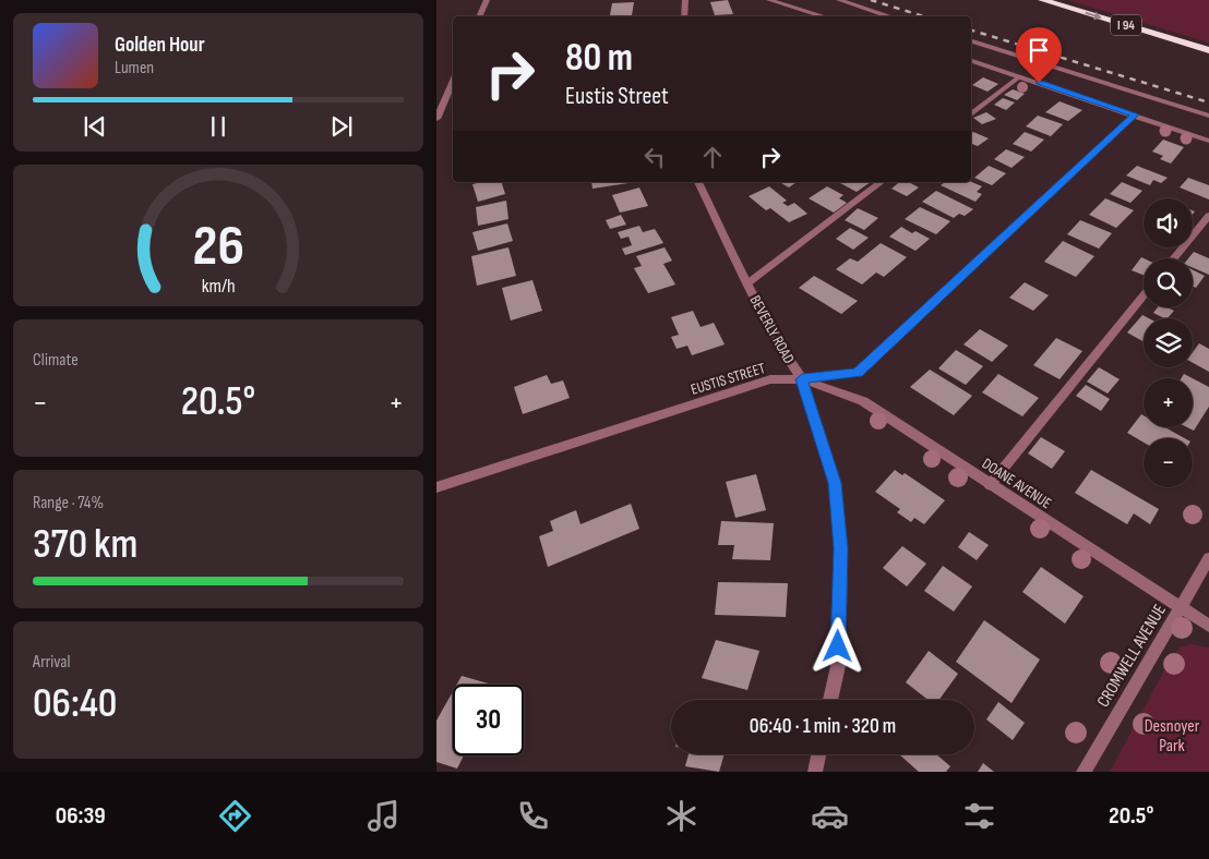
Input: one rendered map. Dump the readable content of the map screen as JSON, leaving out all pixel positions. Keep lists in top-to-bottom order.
{
  "streets": {
    "highway": ["I 94"],
    "street": [
      "BEVERLY ROAD",
      "EUSTIS STREET",
      "DOANE AVENUE",
      "CROMWELL AVENUE"
    ]
  },
  "crossings": [
    ["BEVERLY ROAD", "EUSTIS STREET"],
    ["BEVERLY ROAD", "DOANE AVENUE"],
    ["EUSTIS STREET", "DOANE AVENUE"],
    ["DOANE AVENUE", "CROMWELL AVENUE"]
  ],
  "parks": ["Desnoyer Park"],
  "page": {
    "turn": ["80 m", "Eustis Street"],
    "song": ["Golden Hour", "Lumen"],
    "map_buttons": ["+", "−"],
    "tile": [
      "Climate",
      ["Range · 74%", "370 km"],
      ["Arrival", "06:40"]
    ],
    "heat": ["−", "20.5°", "+"],
    "limit": "30",
    "trip": "06:40 · 1 min · 320 m",
    "tabs": ["06:39", "20.5°"],
    "gauge": ["26", "km/h"]
  }
}
